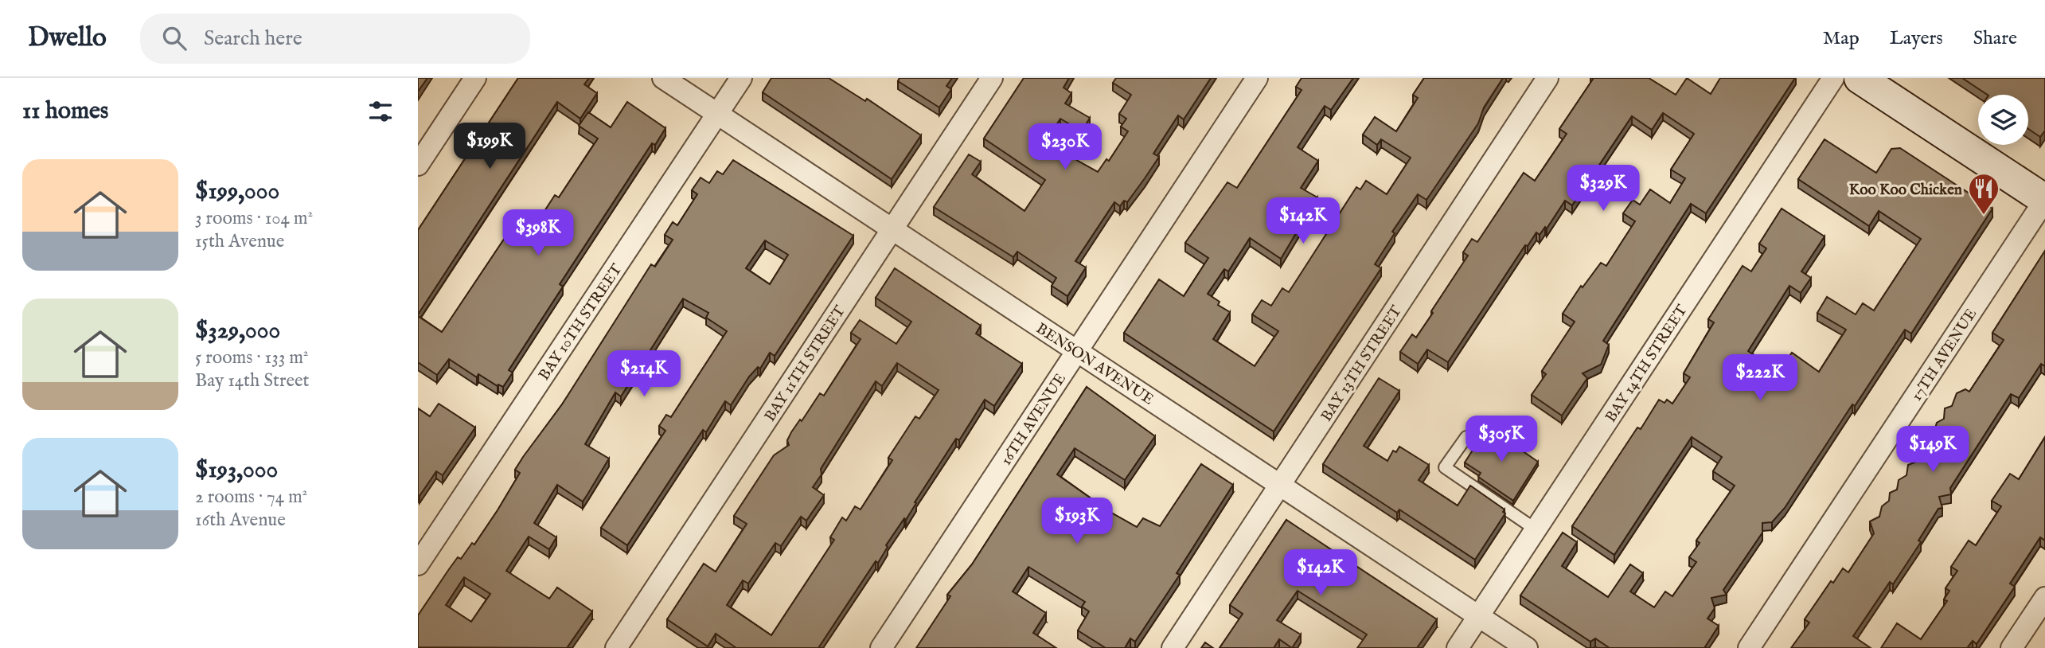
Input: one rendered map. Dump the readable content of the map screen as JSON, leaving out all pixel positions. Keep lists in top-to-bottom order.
{
  "streets": {
    "street": [
      "BAY 10TH STREET",
      "17TH AVENUE",
      "BAY 11TH STREET",
      "BENSON AVENUE",
      "BAY 13TH STREET",
      "BAY 14TH STREET",
      "16TH AVENUE"
    ]
  },
  "crossings": [
    ["BAY 10TH STREET", "BENSON AVENUE"],
    ["BAY 11TH STREET", "BENSON AVENUE"],
    ["BENSON AVENUE", "BAY 13TH STREET"],
    ["BENSON AVENUE", "BAY 14TH STREET"],
    ["BENSON AVENUE", "16TH AVENUE"]
  ],
  "places": {
    "restaurant": ["Koo Koo Chicken"]
  },
  "page": {
    "header": "Dwello",
    "search": "Search here",
    "nav": ["Map", "Layers", "Share"],
    "heading": "11 homes",
    "price": [
      "$199K",
      "$230K",
      "$329K",
      "$142K",
      "$398K",
      "$214K",
      "$222K",
      "$305K",
      "$149K",
      "$193K",
      "$142K"
    ],
    "list": [
      {
        "name": "$199,000",
        "note": "3 rooms · 104 m² · 15th Avenue"
      },
      {
        "name": "$329,000",
        "note": "5 rooms · 133 m² · Bay 14th Street"
      },
      {
        "name": "$193,000",
        "note": "2 rooms · 74 m² · 16th Avenue"
      }
    ]
  }
}
